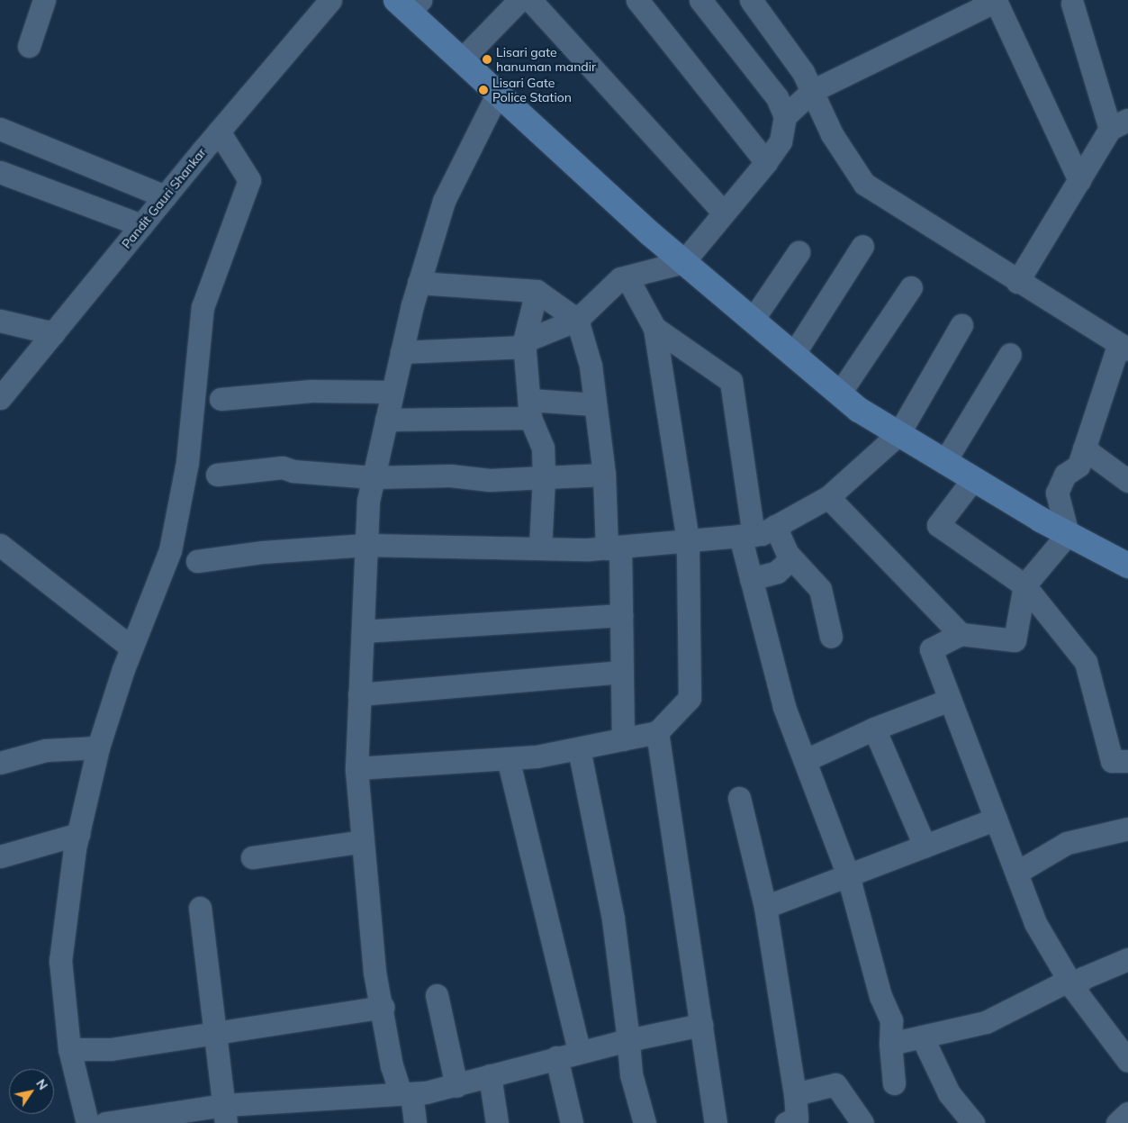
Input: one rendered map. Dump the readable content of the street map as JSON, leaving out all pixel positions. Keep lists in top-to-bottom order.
{
  "streets": {
    "street": ["Pandit Gauri Shankar"]
  },
  "places": ["Lisari gate hanuman mandir", "Lisari Gate Police Station"],
  "north": "top right"
}
